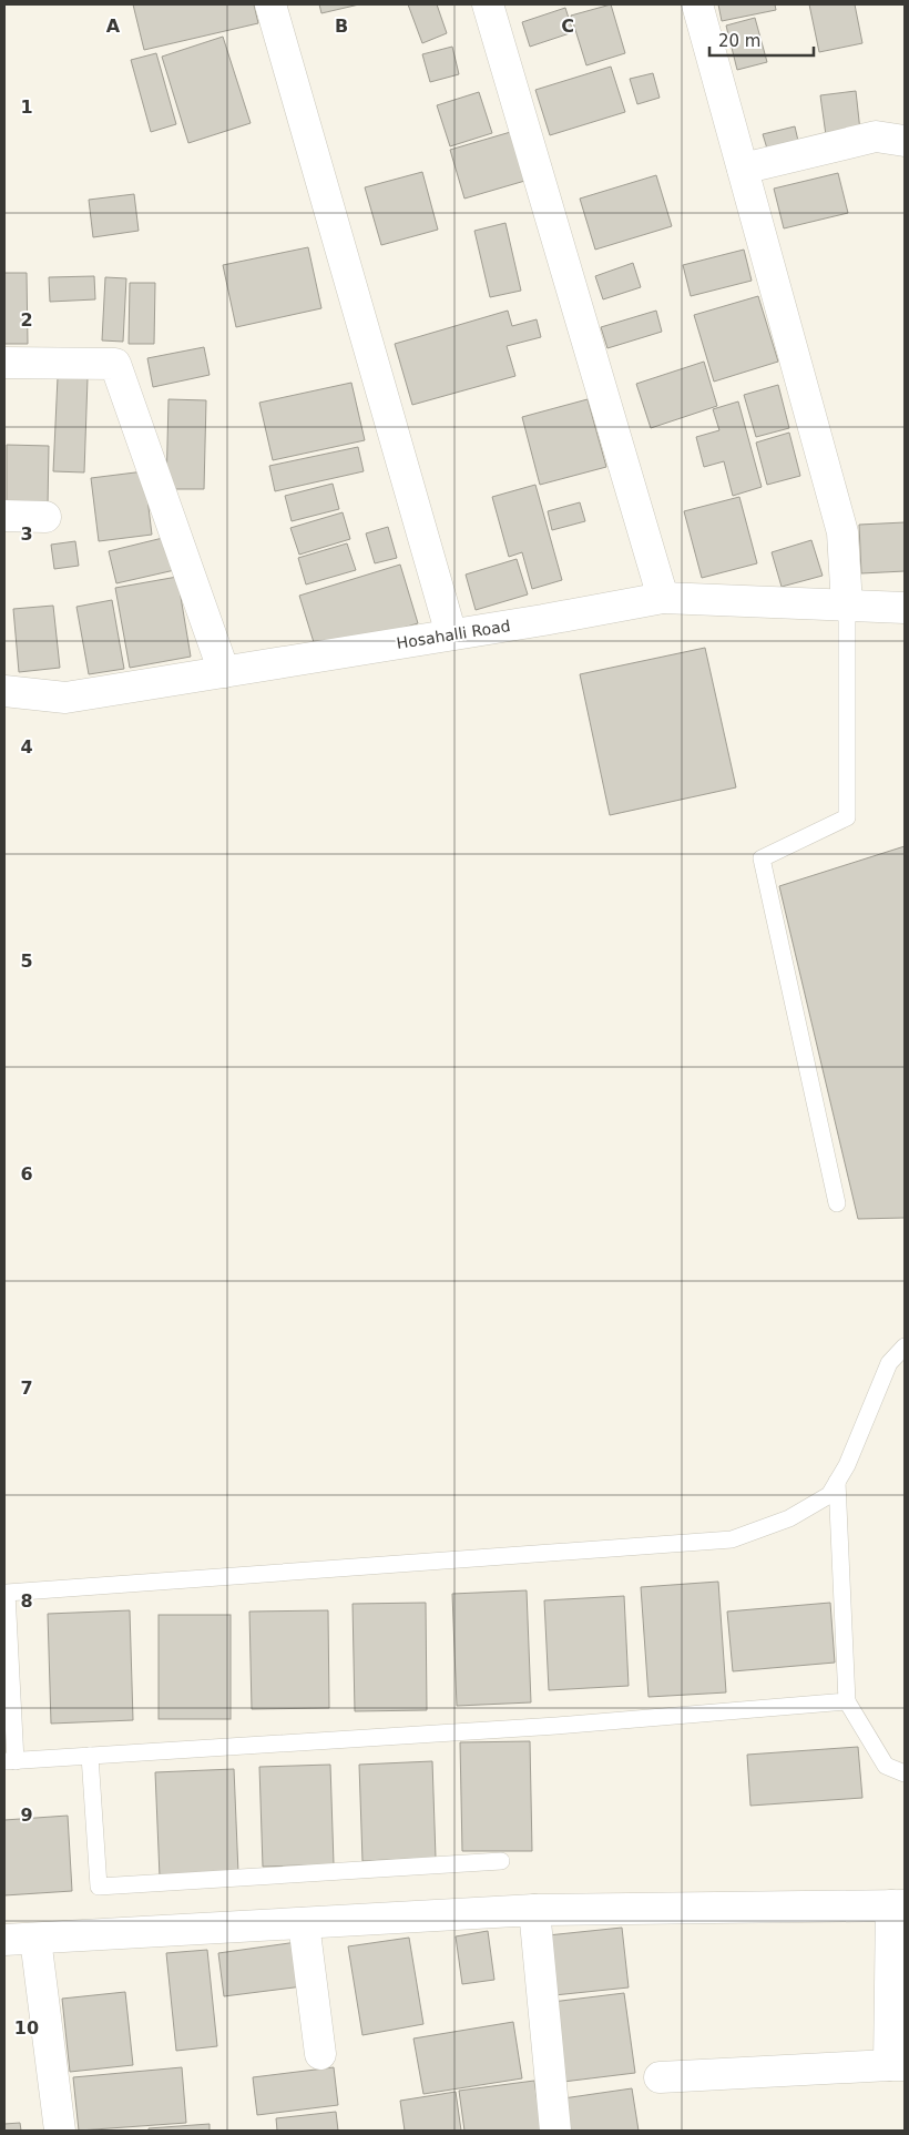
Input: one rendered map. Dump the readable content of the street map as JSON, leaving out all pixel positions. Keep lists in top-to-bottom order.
{
  "streets": {
    "street": ["Hosahalli Road"]
  },
  "scale_bar": "20 m",
  "grid": {
    "columns": ["A", "B", "C"],
    "rows": [
      "1",
      "2",
      "3",
      "4",
      "5",
      "6",
      "7",
      "8",
      "9",
      "10"
    ]
  }
}
